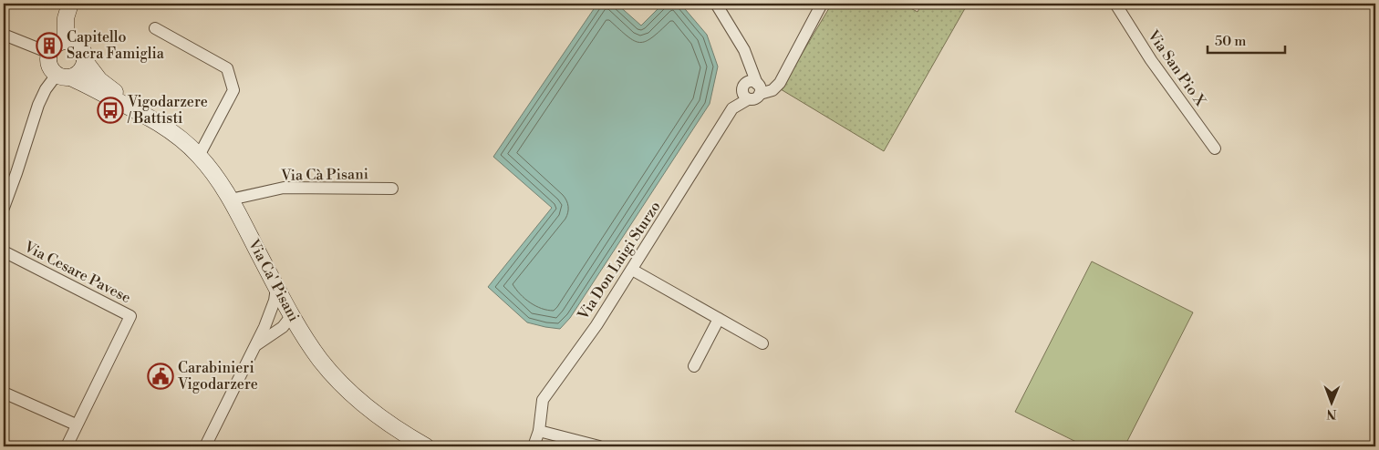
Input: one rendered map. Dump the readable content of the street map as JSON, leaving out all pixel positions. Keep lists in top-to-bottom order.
{
  "streets": {
    "main road": ["Via Ca' Pisani"],
    "street": [
      "Via San Pio X",
      "Via Cà Pisani",
      "Via Don Luigi Sturzo",
      "Via Cesare Pavese"
    ]
  },
  "crossings": [
    ["Via Cà Pisani", "Via Ca' Pisani"]
  ],
  "places": {
    "building": ["Capitello Sacra Famiglia"],
    "bus stop": ["Vigodarzere / Battisti"],
    "public building": ["Carabinieri Vigodarzere"]
  },
  "scale_bar": "50 m",
  "north": "bottom"
}
